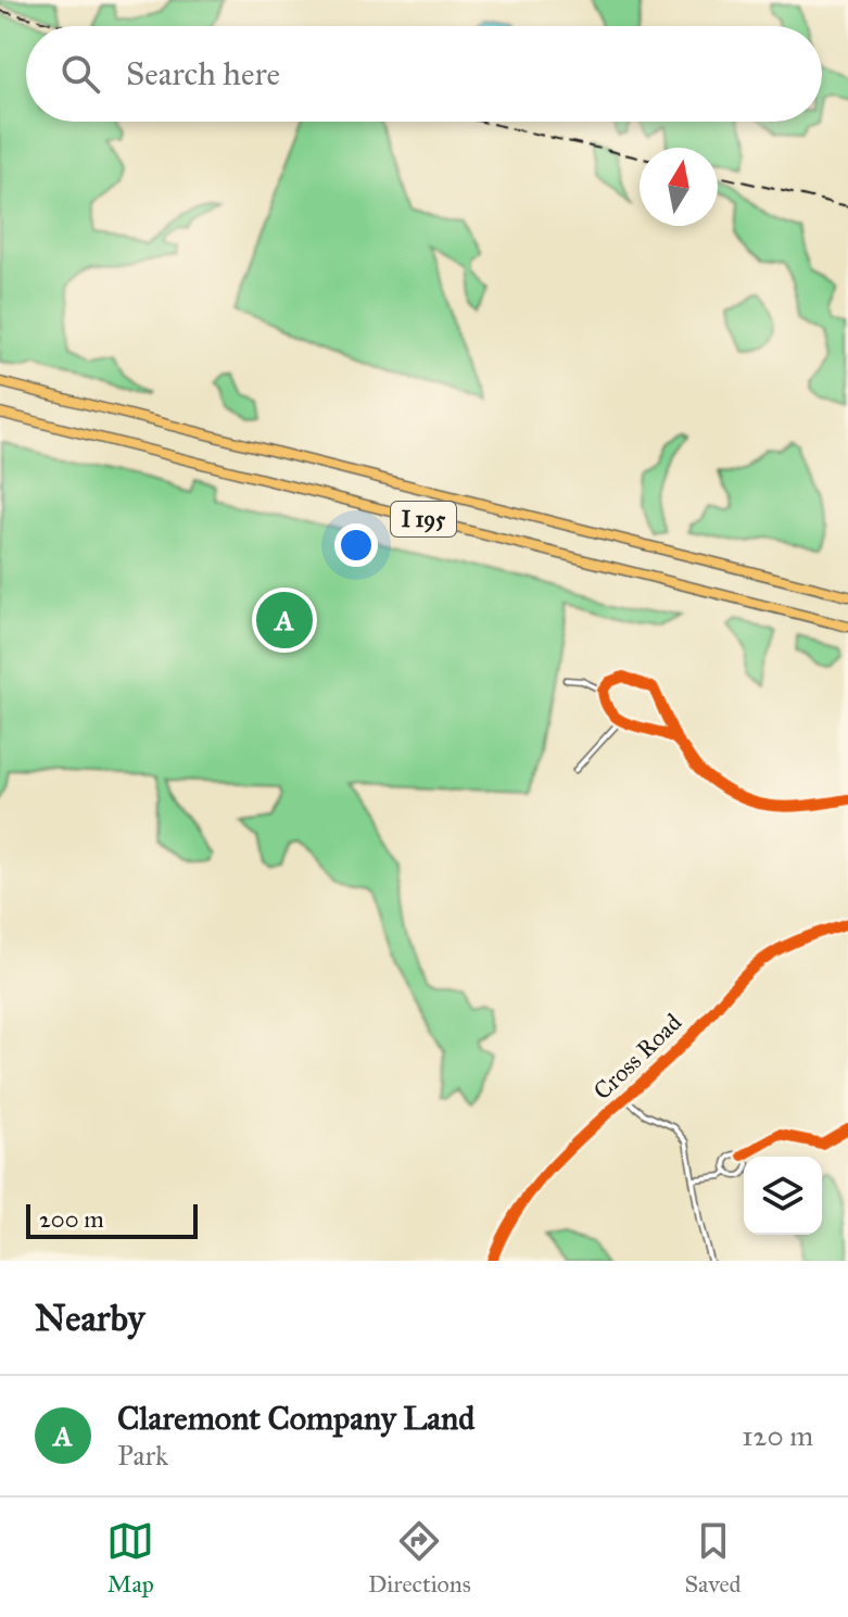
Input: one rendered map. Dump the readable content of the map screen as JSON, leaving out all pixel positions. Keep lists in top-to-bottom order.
{
  "streets": {
    "highway": ["I 195"],
    "street": ["Cross Road"]
  },
  "scale_bar": "200 m",
  "north": "top",
  "page": {
    "search": "Search here",
    "pins": "A",
    "scale": "200 m",
    "heading": "Nearby",
    "list": [
      {
        "mark": "A",
        "name": "Claremont Company Land",
        "note": "Park",
        "value": "120 m"
      }
    ],
    "nav": ["Map", "Directions", "Saved"]
  }
}
